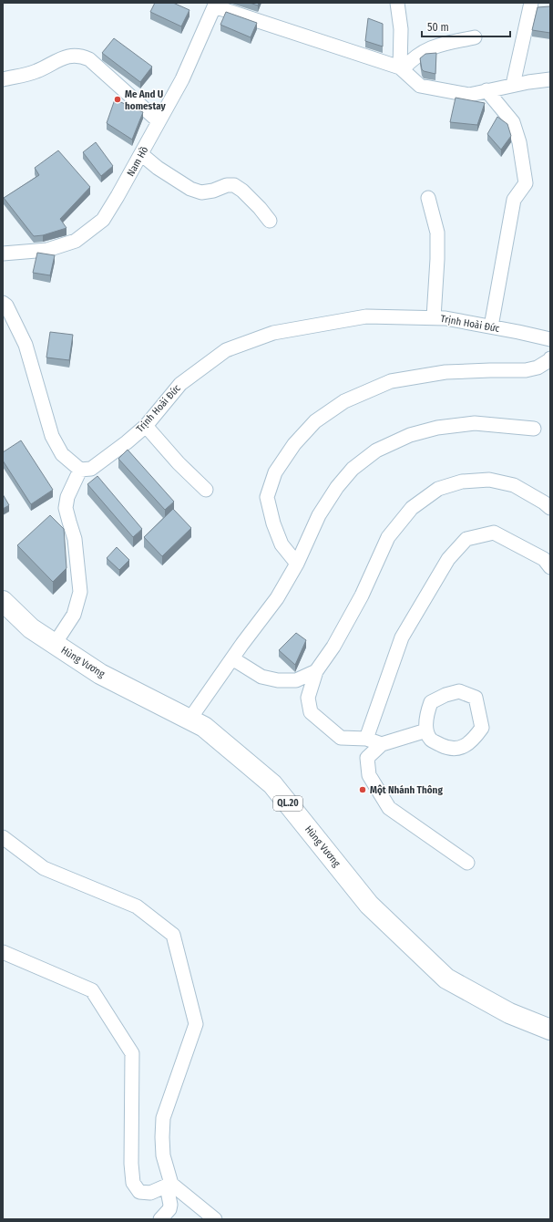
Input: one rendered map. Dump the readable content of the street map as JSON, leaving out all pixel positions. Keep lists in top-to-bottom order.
{
  "streets": {
    "highway": ["Hùng Vương", "QL.20"],
    "street": ["Nam Hồ", "Trịnh Hoài Đức"]
  },
  "places": ["Me And U homestay", "Một Nhánh Thông"],
  "scale_bar": "50 m"
}
